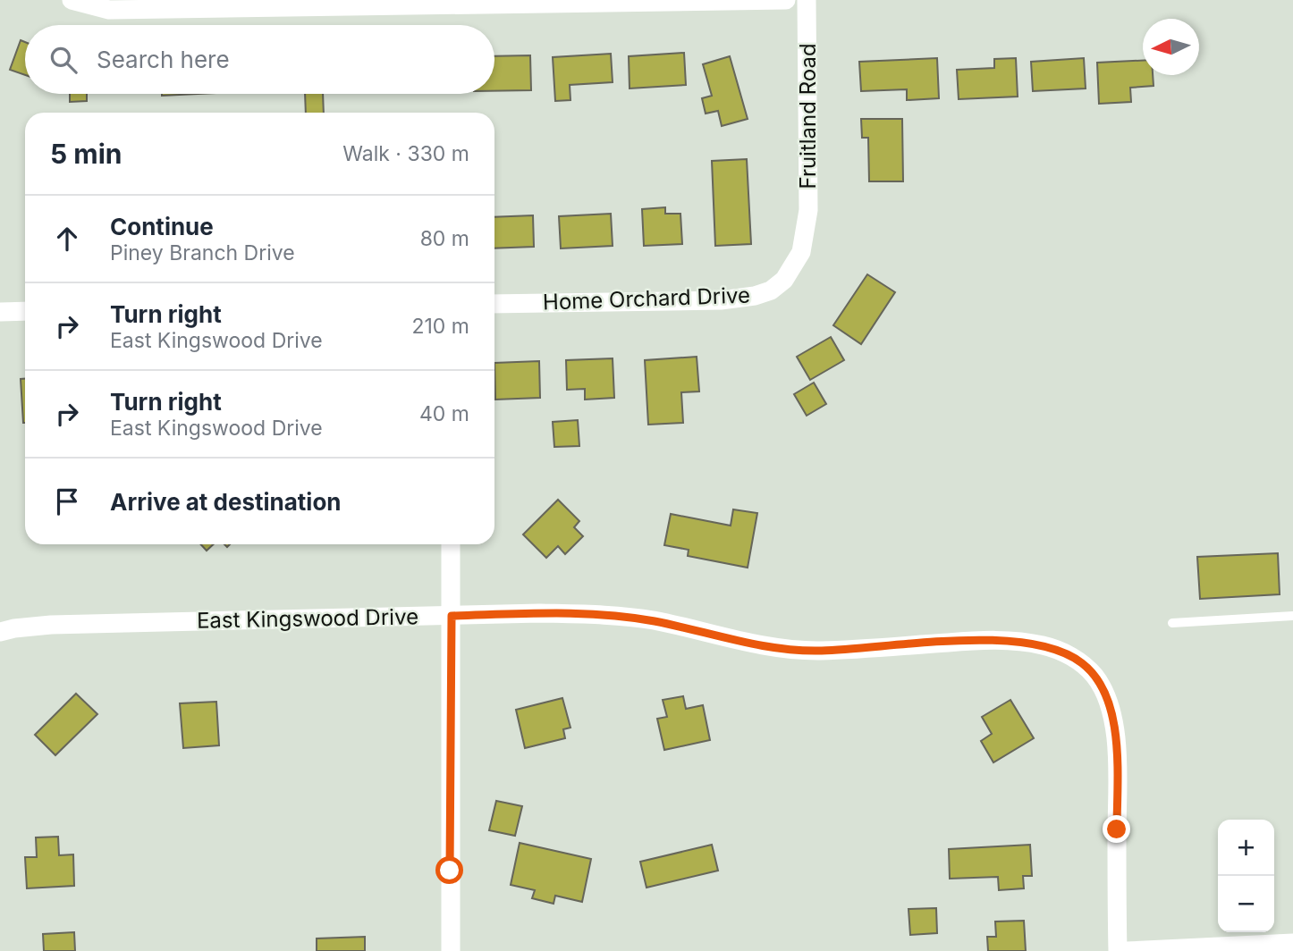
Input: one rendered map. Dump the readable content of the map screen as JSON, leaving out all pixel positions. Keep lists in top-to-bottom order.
{
  "streets": {
    "street": ["Fruitland Road", "Home Orchard Drive", "East Kingswood Drive"]
  },
  "crossings": [
    ["Fruitland Road", "Home Orchard Drive"]
  ],
  "north": "left",
  "page": {
    "search": "Search here",
    "heading": ["5 min", "Walk · 330 m"],
    "list": [
      ["Continue", "Piney Branch Drive", "80 m"],
      ["Turn right", "East Kingswood Drive", "210 m"],
      ["Turn right", "East Kingswood Drive", "40 m"],
      "Arrive at destination"
    ],
    "map_buttons": ["+", "−"]
  }
}
